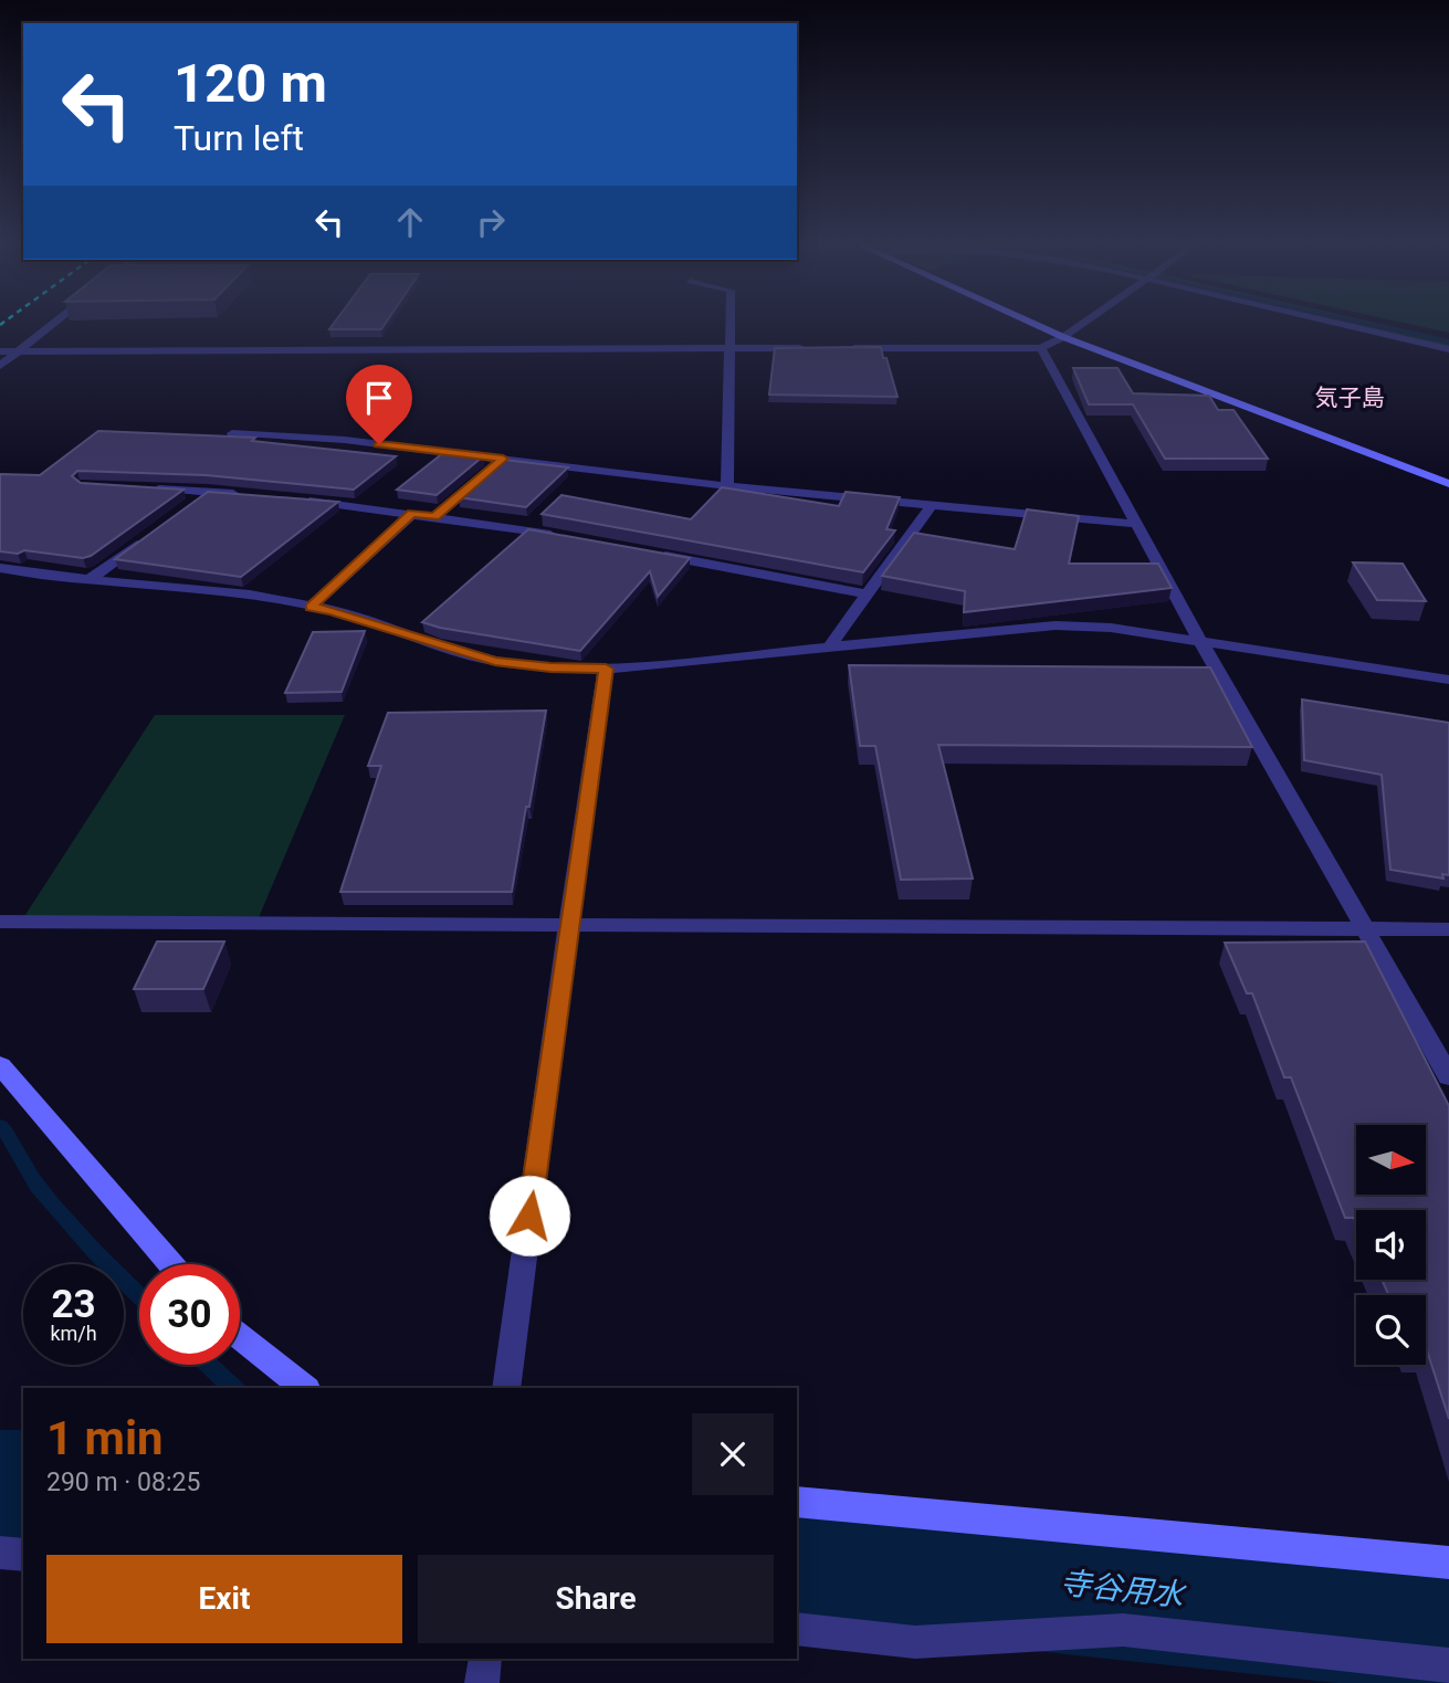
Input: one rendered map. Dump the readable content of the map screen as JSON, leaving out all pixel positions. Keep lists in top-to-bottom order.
{
  "districts": ["気子島"],
  "water": ["寺谷用水"],
  "north": "right",
  "page": {
    "turn": ["120 m", "Turn left"],
    "speed": "23 km/h",
    "limit": "30",
    "heading": ["1 min", "290 m · 08:25"],
    "buttons": ["Exit", "Share"]
  }
}
